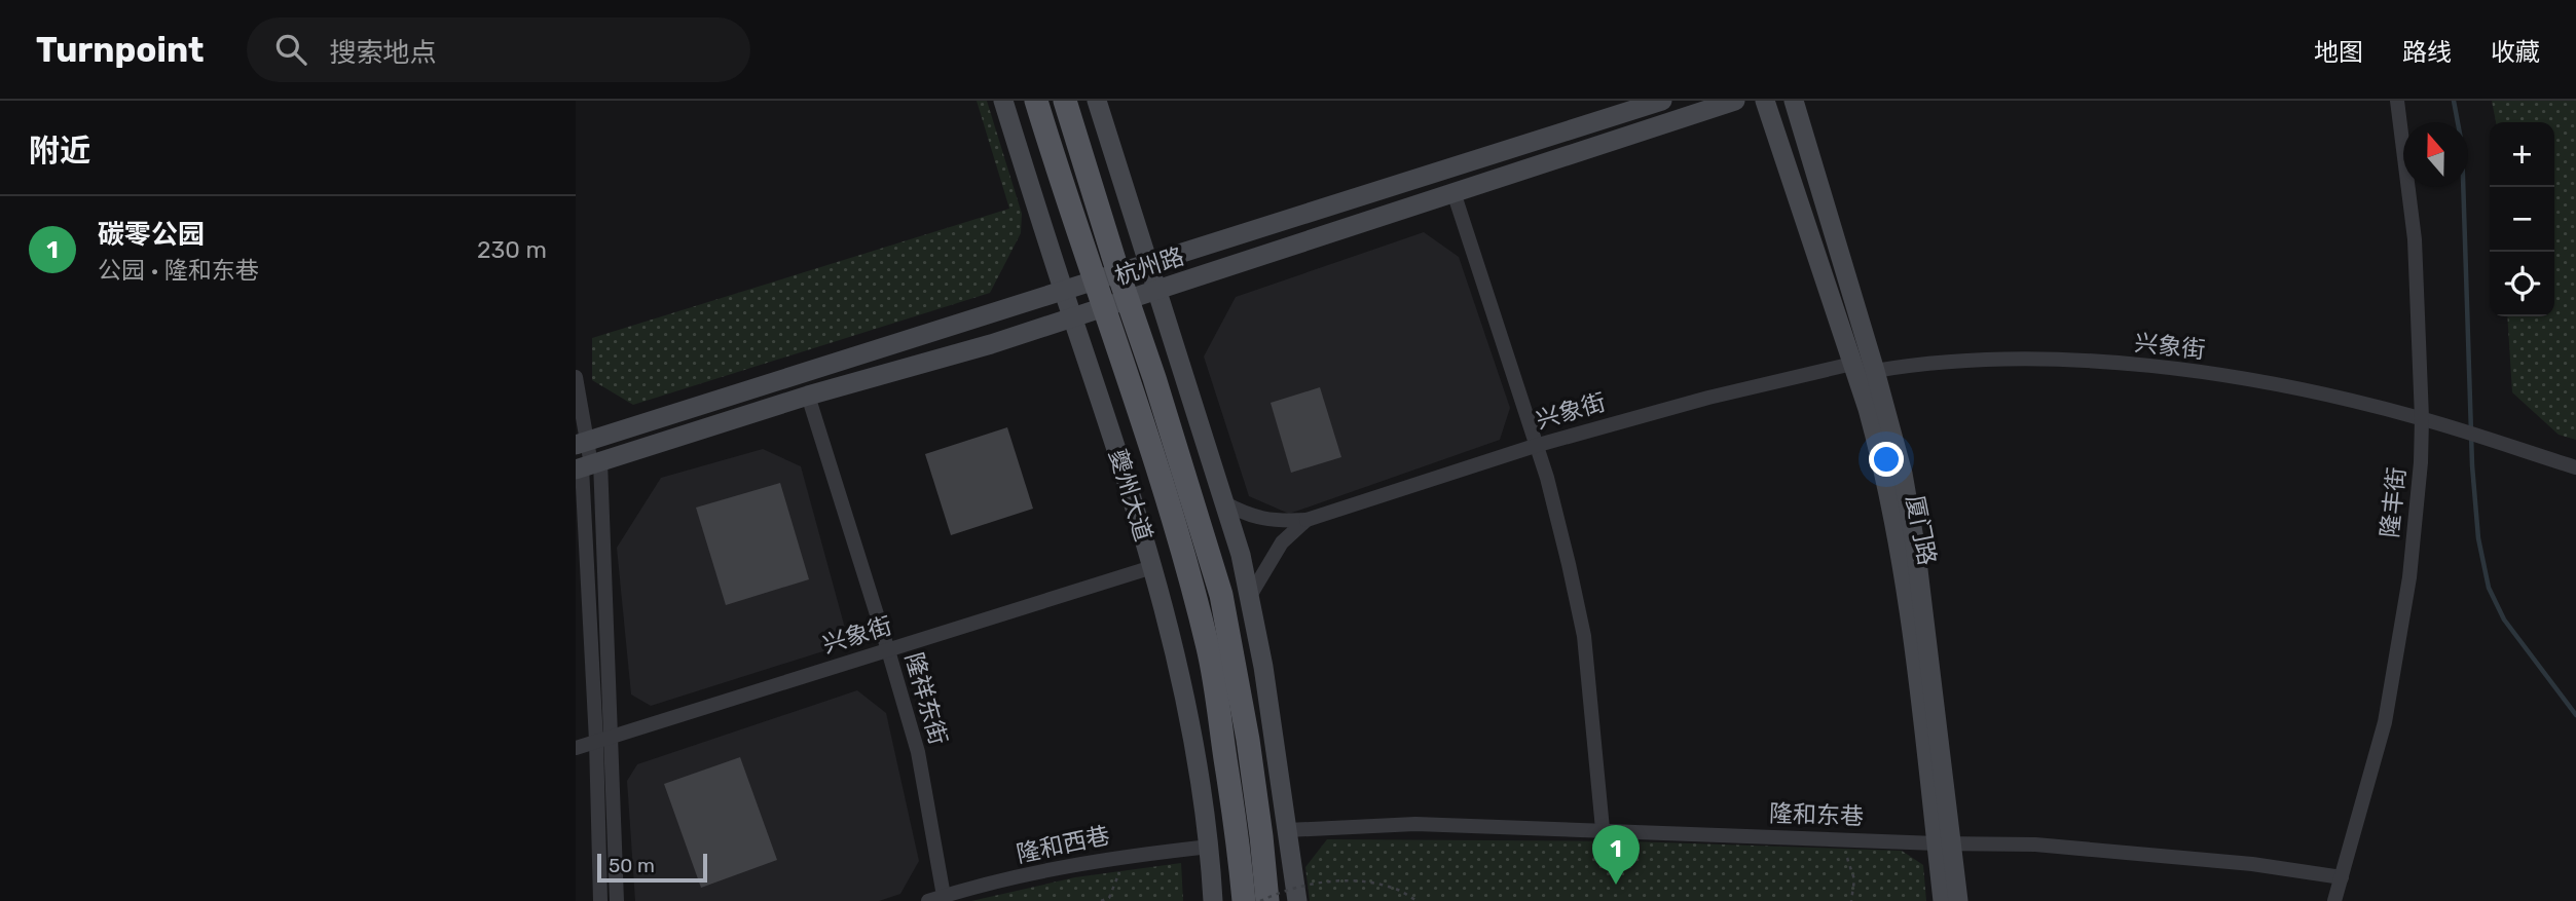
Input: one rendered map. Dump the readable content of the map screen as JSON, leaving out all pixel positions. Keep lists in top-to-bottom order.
{
  "streets": {
    "main road": ["杭州路", "夔州大道", "厦门路"],
    "street": [
      "兴象街",
      "隆丰街",
      "隆祥东街",
      "隆和东巷",
      "隆和西巷"
    ]
  },
  "crossings": [
    ["杭州路", "夔州大道"],
    ["杭州路", "隆祥东街"],
    ["兴象街", "夔州大道"],
    ["兴象街", "隆丰街"],
    ["兴象街", "厦门路"],
    ["兴象街", "隆祥东街"],
    ["夔州大道", "隆和西巷"],
    ["隆丰街", "隆和东巷"],
    ["厦门路", "隆和东巷"],
    ["隆祥东街", "隆和西巷"]
  ],
  "scale_bar": "50 m",
  "north": "top",
  "page": {
    "header": "Turnpoint",
    "search": "搜索地点",
    "nav": ["地图", "路线", "收藏"],
    "heading": "附近",
    "map_buttons": ["+", "−"],
    "list": [
      {
        "mark": "1",
        "name": "碳零公园",
        "note": "公园 · 隆和东巷",
        "value": "230 m"
      }
    ],
    "pins": "1",
    "scale": "50 m"
  }
}
